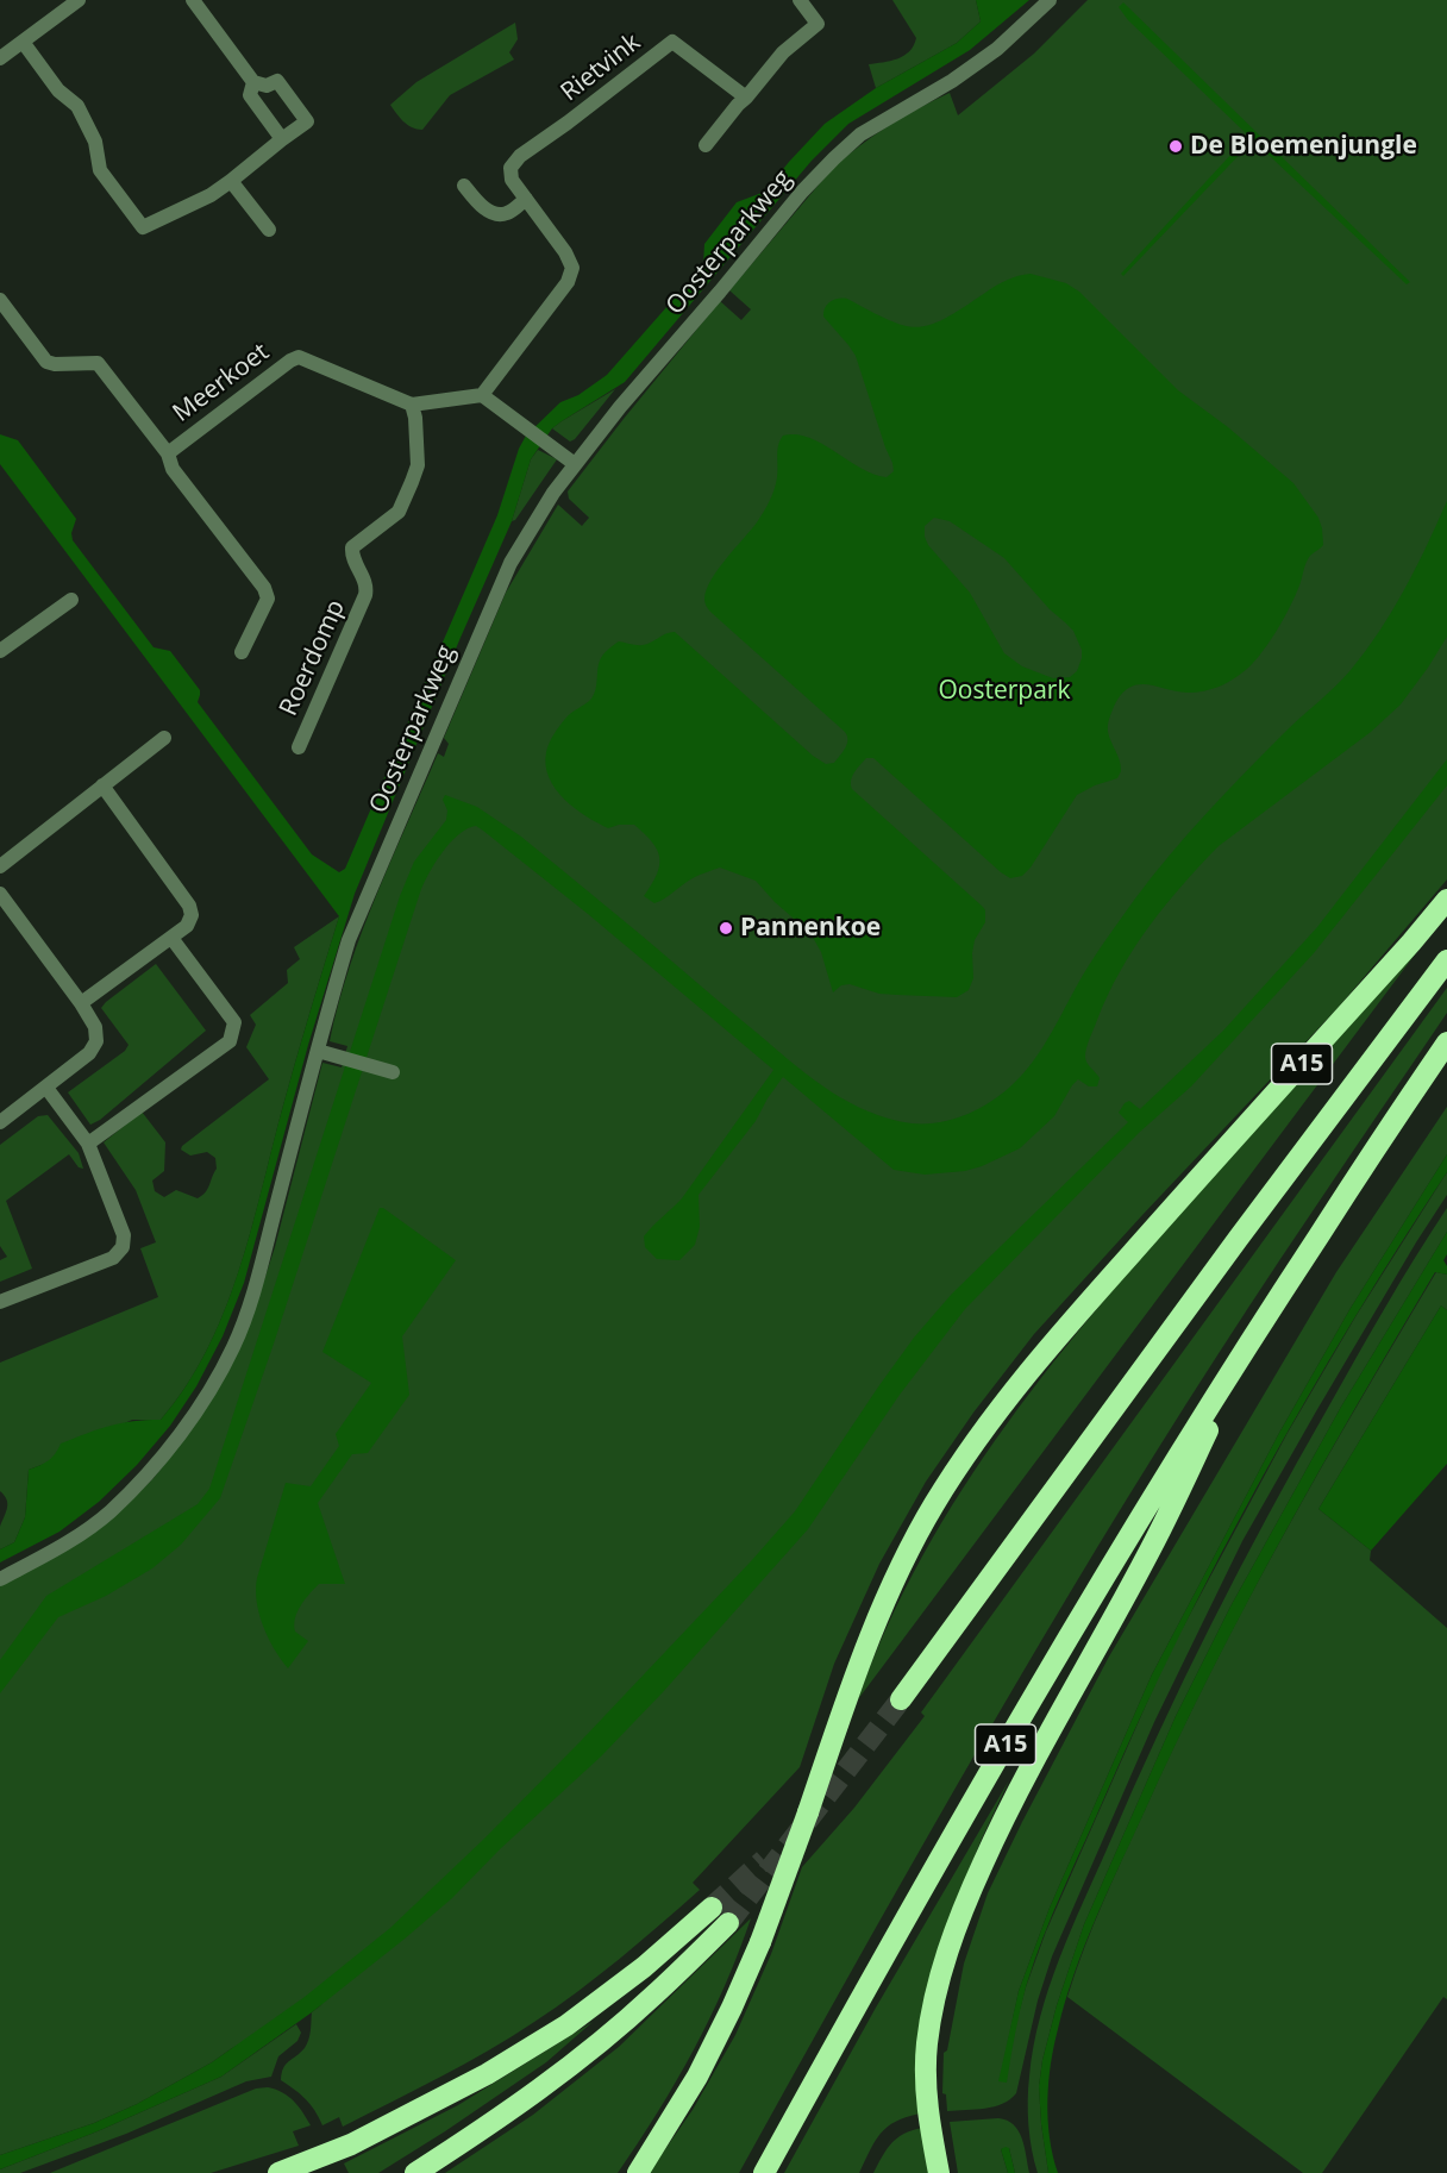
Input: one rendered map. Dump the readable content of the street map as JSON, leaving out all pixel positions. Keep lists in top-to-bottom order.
{
  "streets": {
    "highway": ["A15"],
    "street": [
      "Rietvink",
      "Oosterparkweg",
      "Meerkoet",
      "Roerdomp"
    ]
  },
  "crossings": [
    ["Meerkoet", "Roerdomp"]
  ],
  "parks": ["Oosterpark"],
  "places": ["De Bloemenjungle", "Pannenkoe"]
}
